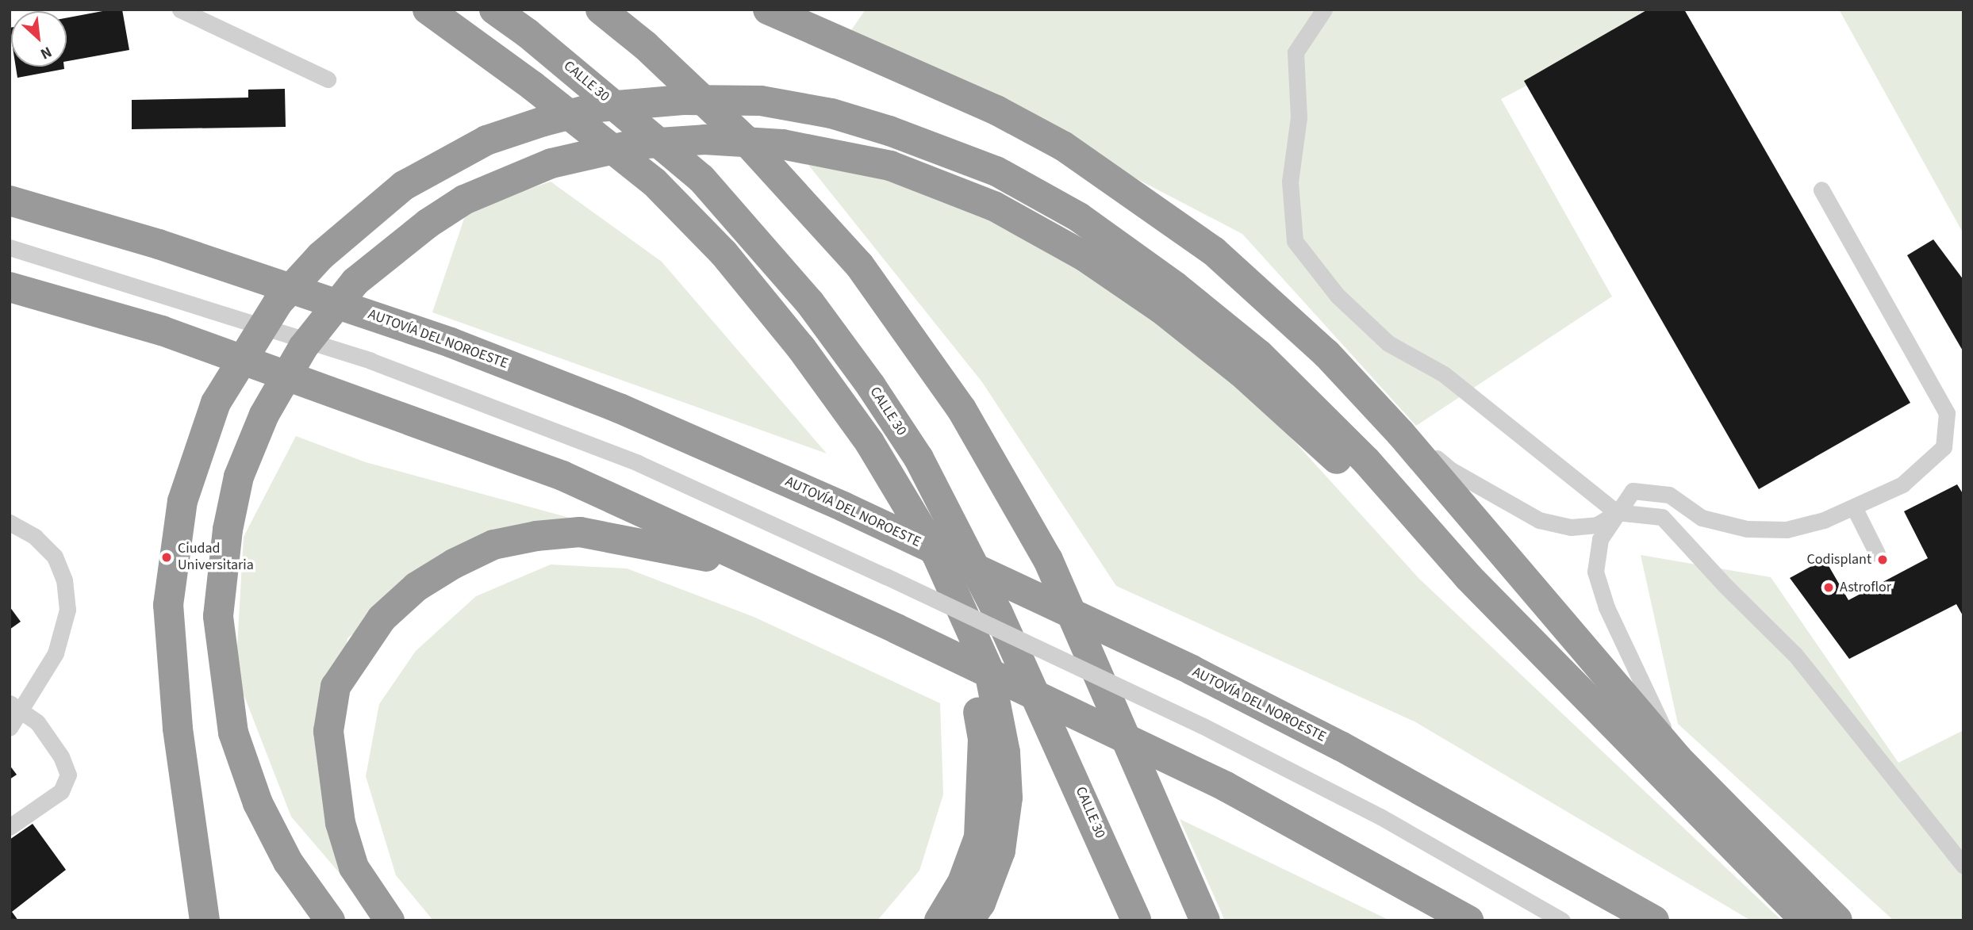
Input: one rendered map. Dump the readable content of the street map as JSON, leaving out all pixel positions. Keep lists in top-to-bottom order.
{
  "streets": {
    "highway": ["CALLE 30", "AUTOVÍA DEL NOROESTE"]
  },
  "places": ["Ciudad Universitaria", "Codisplant", "Astroflor"],
  "north": "bottom right"
}
